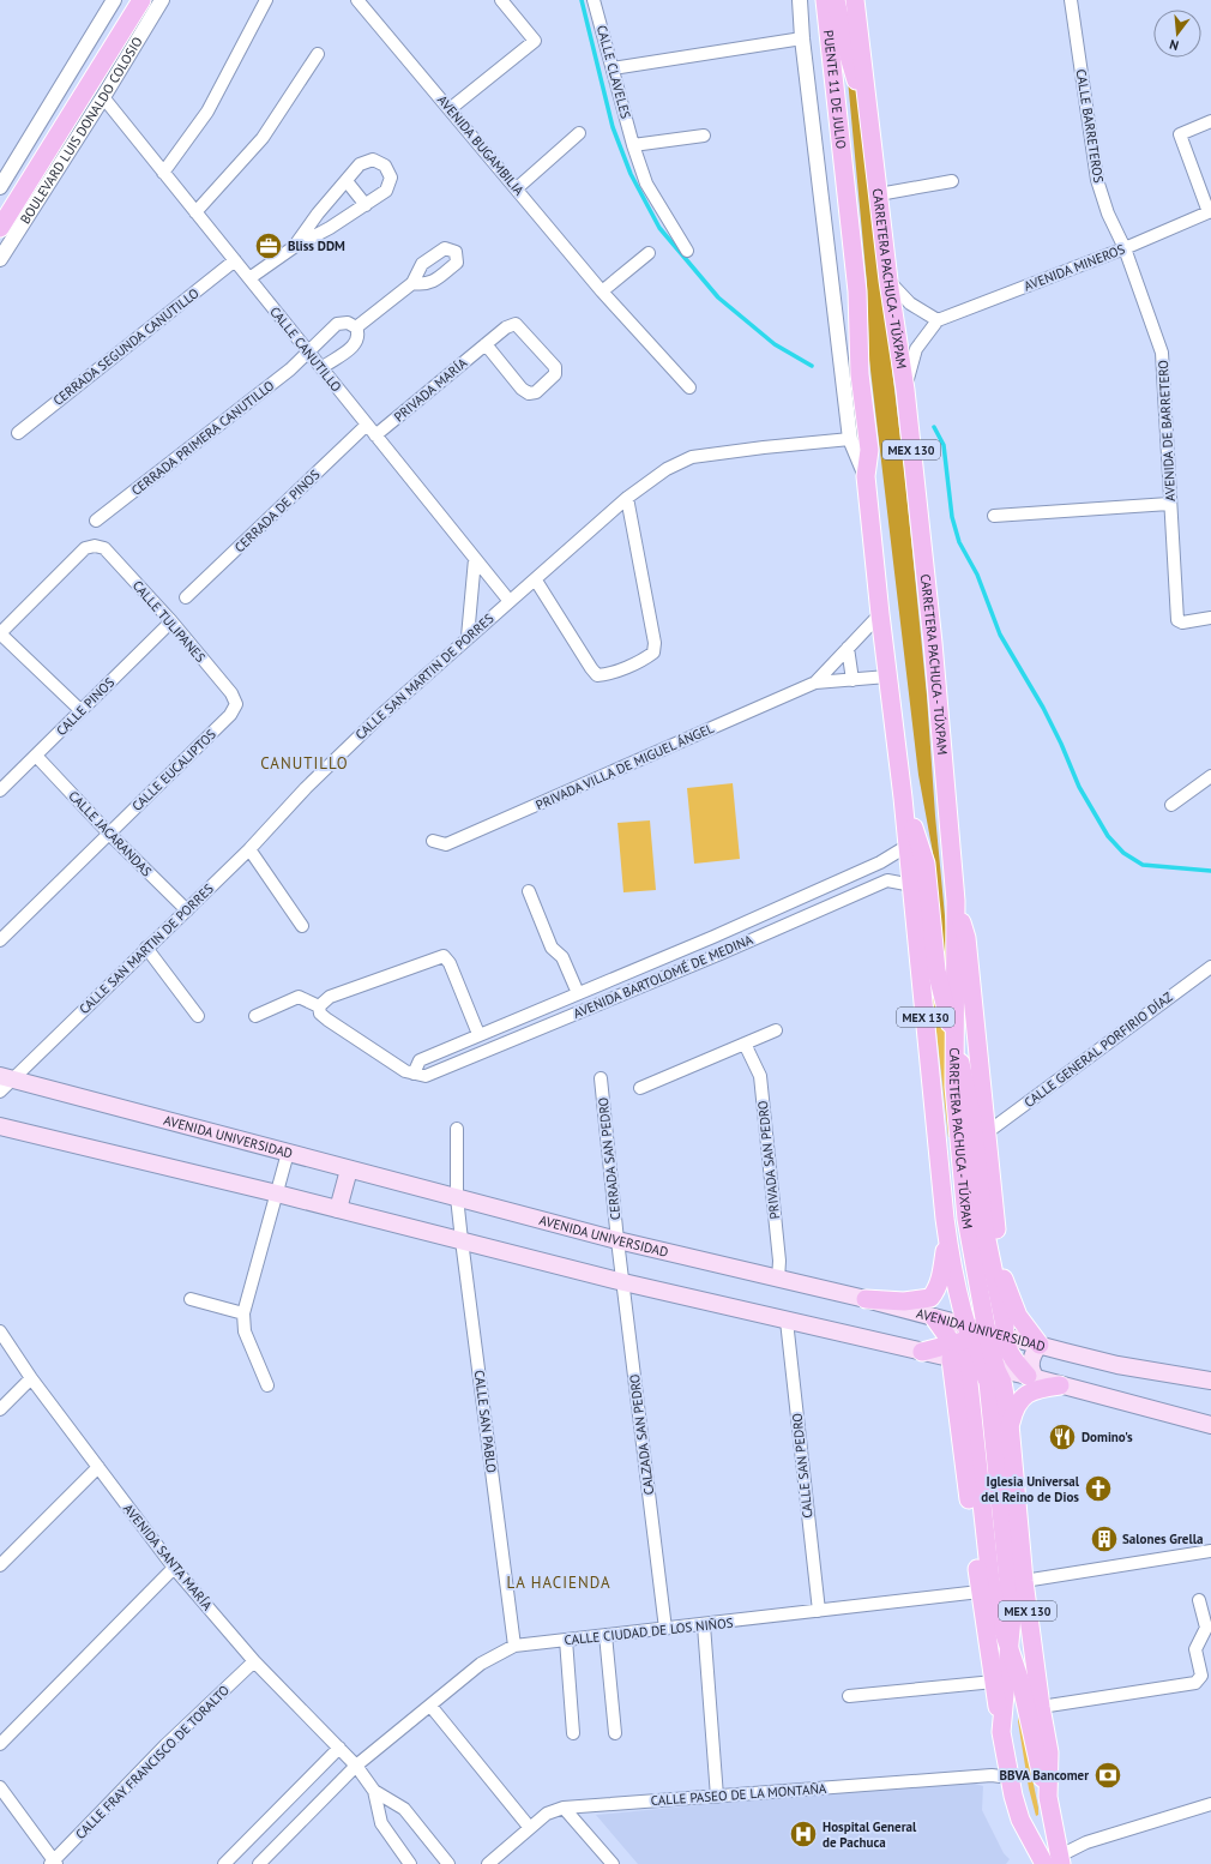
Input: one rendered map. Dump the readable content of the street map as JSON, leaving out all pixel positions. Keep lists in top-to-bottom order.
{
  "streets": {
    "main road": [
      "PUENTE 11 DE JULIO",
      "CARRETERA PACHUCA - TÚXPAM",
      "MEX 130",
      "AVENIDA UNIVERSIDAD"
    ],
    "street": [
      "CALLE CLAVELES",
      "CALLE BARRETEROS",
      "BOULEVARD LUIS DONALDO COLOSIO",
      "AVENIDA BUGAMBILIA",
      "AVENIDA MINEROS",
      "CERRADA SEGUNDA CANUTILLO",
      "CALLE CANUTILLO",
      "PRIVADA MARÍA",
      "AVENIDA DE BARRETERO",
      "CERRADA PRIMERA CANUTILLO",
      "CERRADA DE PINOS",
      "CALLE TULIPANES",
      "CALLE SAN MARTIN DE PORRES",
      "CALLE PINOS",
      "PRIVADA VILLA DE MIGUEL ÁNGEL",
      "CALLE EUCALIPTOS",
      "CALLE JACARANDAS",
      "AVENIDA BARTOLOMÉ DE MEDINA",
      "CALLE GENERAL PORFIRIO DÍAZ",
      "CERRADA SAN PEDRO",
      "PRIVADA SAN PEDRO",
      "CALLE SAN PABLO",
      "CALZADA SAN PEDRO",
      "CALLE SAN PEDRO",
      "AVENIDA SANTA MARÍA",
      "CALLE CIUDAD DE LOS NIÑOS",
      "CALLE FRAY FRANCISCO DE TORALTO",
      "CALLE PASEO DE LA MONTAÑA"
    ]
  },
  "crossings": [
    ["PUENTE 11 DE JULIO", "CARRETERA PACHUCA - TÚXPAM"],
    ["CALLE BARRETEROS", "AVENIDA MINEROS"],
    ["CALLE BARRETEROS", "AVENIDA DE BARRETERO"],
    ["BOULEVARD LUIS DONALDO COLOSIO", "CALLE CANUTILLO"],
    ["AVENIDA MINEROS", "AVENIDA DE BARRETERO"],
    ["CARRETERA PACHUCA - TÚXPAM", "MEX 130"],
    ["CARRETERA PACHUCA - TÚXPAM", "CALLE SAN MARTIN DE PORRES"],
    ["CARRETERA PACHUCA - TÚXPAM", "PRIVADA VILLA DE MIGUEL ÁNGEL"],
    ["CARRETERA PACHUCA - TÚXPAM", "AVENIDA BARTOLOMÉ DE MEDINA"],
    ["CARRETERA PACHUCA - TÚXPAM", "AVENIDA UNIVERSIDAD"],
    ["CERRADA SEGUNDA CANUTILLO", "CALLE CANUTILLO"],
    ["CALLE CANUTILLO", "PRIVADA MARÍA"],
    ["CALLE CANUTILLO", "CERRADA PRIMERA CANUTILLO"],
    ["CALLE CANUTILLO", "CERRADA DE PINOS"],
    ["CALLE CANUTILLO", "CALLE SAN MARTIN DE PORRES"],
    ["MEX 130", "AVENIDA UNIVERSIDAD"],
    ["MEX 130", "CALLE PASEO DE LA MONTAÑA"],
    ["CALLE TULIPANES", "CALLE PINOS"],
    ["CALLE TULIPANES", "CALLE EUCALIPTOS"],
    ["CALLE SAN MARTIN DE PORRES", "CALLE JACARANDAS"],
    ["CALLE SAN MARTIN DE PORRES", "AVENIDA UNIVERSIDAD"],
    ["CALLE PINOS", "CALLE JACARANDAS"],
    ["CALLE EUCALIPTOS", "CALLE JACARANDAS"],
    ["AVENIDA UNIVERSIDAD", "CERRADA SAN PEDRO"],
    ["AVENIDA UNIVERSIDAD", "PRIVADA SAN PEDRO"],
    ["AVENIDA UNIVERSIDAD", "CALLE SAN PABLO"],
    ["AVENIDA UNIVERSIDAD", "CALZADA SAN PEDRO"],
    ["CERRADA SAN PEDRO", "CALZADA SAN PEDRO"],
    ["CALLE SAN PABLO", "CALLE CIUDAD DE LOS NIÑOS"],
    ["CALZADA SAN PEDRO", "CALLE CIUDAD DE LOS NIÑOS"],
    ["CALLE SAN PEDRO", "CALLE CIUDAD DE LOS NIÑOS"],
    ["AVENIDA SANTA MARÍA", "CALLE CIUDAD DE LOS NIÑOS"],
    ["AVENIDA SANTA MARÍA", "CALLE FRAY FRANCISCO DE TORALTO"]
  ],
  "districts": ["CANUTILLO", "LA HACIENDA"],
  "places": {
    "office": ["Bliss DDM"],
    "restaurant": ["Domino's"],
    "church": ["Iglesia Universal del Reino de Dios"],
    "building": ["Salones Grella"],
    "bank": ["BBVA Bancomer"],
    "hospital": ["Hospital General de Pachuca"]
  },
  "north": "bottom"
}
